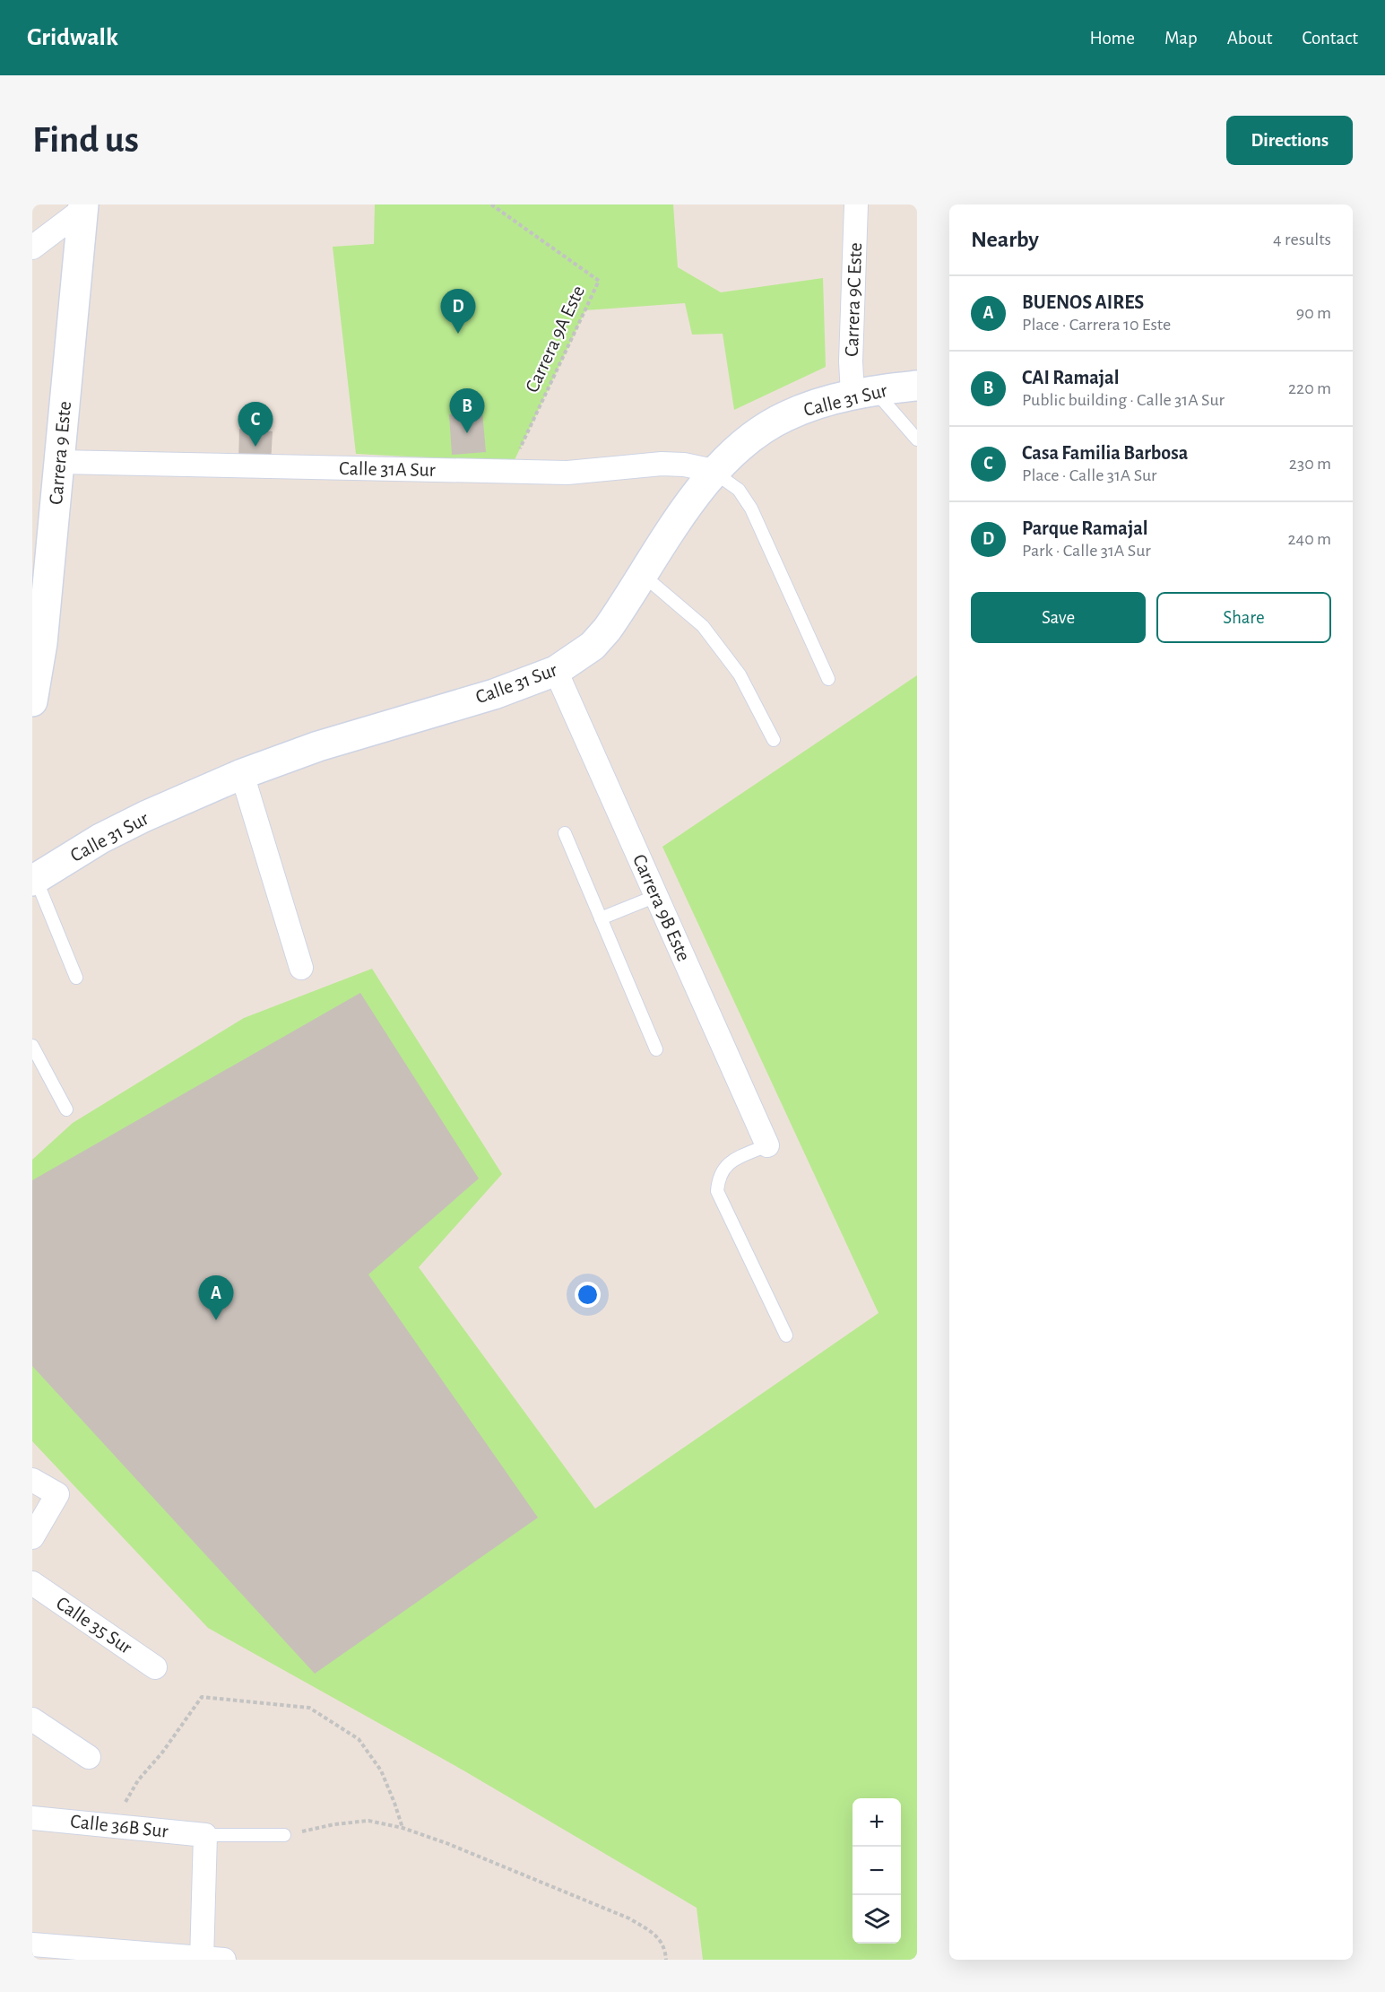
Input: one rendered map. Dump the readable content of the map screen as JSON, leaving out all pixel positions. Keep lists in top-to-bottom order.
{
  "streets": {
    "main road": ["Calle 31 Sur", "Carrera 9 Este"],
    "street": [
      "Carrera 9C Este",
      "Calle 31A Sur",
      "Carrera 9B Este",
      "Calle 35 Sur",
      "Calle 36B Sur"
    ],
    "path": ["Carrera 9A Este"]
  },
  "crossings": [
    ["Carrera 9C Este", "Calle 31 Sur"],
    ["Carrera 9A Este", "Calle 31A Sur"],
    ["Calle 31 Sur", "Calle 31A Sur"],
    ["Calle 31 Sur", "Carrera 9B Este"],
    ["Carrera 9 Este", "Calle 31A Sur"]
  ],
  "page": {
    "header": "Gridwalk",
    "nav": [
      "Home",
      "Map",
      "About",
      "Contact"
    ],
    "buttons": [
      "Directions",
      ["Save", "Share"]
    ],
    "title": "Find us",
    "heading": ["Nearby", "4 results"],
    "list": [
      {
        "mark": "A",
        "name": "BUENOS AIRES",
        "note": "Place · Carrera 10 Este",
        "value": "90 m"
      },
      {
        "mark": "B",
        "name": "CAI Ramajal",
        "note": "Public building · Calle 31A Sur",
        "value": "220 m"
      },
      {
        "mark": "C",
        "name": "Casa Familia Barbosa",
        "note": "Place · Calle 31A Sur",
        "value": "230 m"
      },
      {
        "mark": "D",
        "name": "Parque Ramajal",
        "note": "Park · Calle 31A Sur",
        "value": "240 m"
      }
    ],
    "pins": [
      "D",
      "B",
      "C",
      "A"
    ],
    "map_buttons": ["+", "−"]
  }
}
